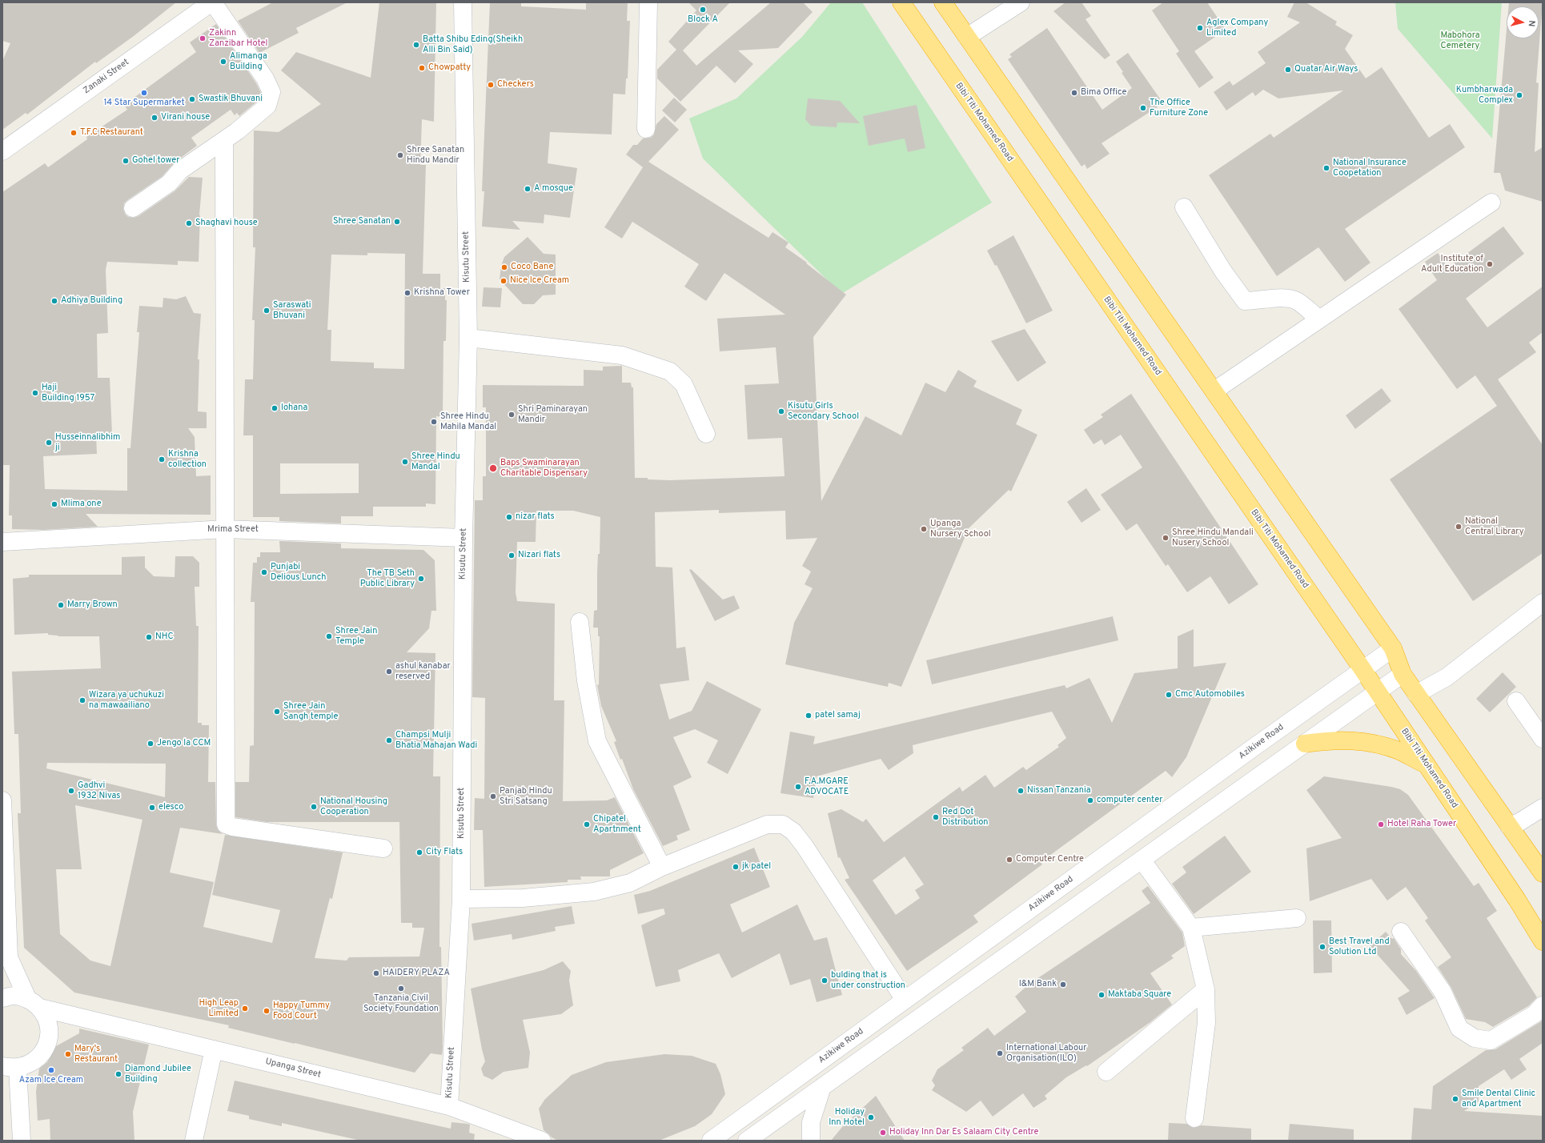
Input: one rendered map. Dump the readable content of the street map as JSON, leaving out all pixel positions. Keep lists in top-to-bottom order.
{
  "streets": {
    "highway": ["Bibi Titi Mohamed Road"],
    "street": [
      "Zanaki Street",
      "Kisutu Street",
      "Mrima Street",
      "Azikiwe Road",
      "Upanga Street"
    ]
  },
  "crossings": [
    ["Bibi Titi Mohamed Road", "Azikiwe Road"],
    ["Kisutu Street", "Mrima Street"],
    ["Kisutu Street", "Upanga Street"]
  ],
  "parks": ["Mabohora Cemetery"],
  "places": [
    "Block A",
    "Aglex Company Limited",
    "Zakinn Zanzibar Hotel",
    "Batta Shibu Eding(Sheikh Alli Bin Said)",
    "Alimanga Building",
    "Chowpatty",
    "Quatar Air Ways",
    "Checkers",
    "14 Star Supermarket",
    "Bima Office",
    "Kumbharwada Complex",
    "Swastik Bhuvani",
    "The Office Furniture Zone",
    "Virani house",
    "T.F.C Restaurant",
    "Shree Sanatan Hindu Mandir",
    "Gohel tower",
    "National Insurance Coopetation",
    "A mosque",
    "Shree Sanatan",
    "Shaghavi house",
    "Institute of Adult Education",
    "Coco Bane",
    "Nice Ice Cream",
    "Krishna Tower",
    "Adhiya Building",
    "Saraswati Bhuvani",
    "Haji Building 1957",
    "lohana",
    "Kisutu Girls Secondary School",
    "Shri Paminarayan Mandir",
    "Shree Hindu Mahila Mandal",
    "Husseinnalibhim ji",
    "Krishna collection",
    "Shree Hindu Mandal",
    "Baps Swaminarayan Charitable Dispensary",
    "Mlima one",
    "nizar flats",
    "National Central Library",
    "Upanga Nursery School",
    "Shree Hindu Mandali Nusery School",
    "Nizari flats",
    "Punjabi Delious Lunch",
    "The TB Seth Public Library",
    "Marry Brown",
    "Shree Jain Temple",
    "NHC",
    "ashul kanabar reserved",
    "Cmc Automobiles",
    "Wizara ya uchukuzi na mawaailiano",
    "Shree Jain Sangh temple",
    "patel samaj",
    "Champsi Mulji Bhatia Mahajan Wadi",
    "Jengo la CCM",
    "F.A.MGARE ADVOCATE",
    "Gadhvi 1932 Nivas",
    "Nissan Tanzania",
    "Panjab Hindu Stri Satsang",
    "computer center",
    "National Housing Cooperation",
    "elesco",
    "Red Dot Distribution",
    "Chipatel Apartnment",
    "Hotel Raha Tower",
    "City Flats",
    "Computer Centre",
    "jk patel",
    "Best Travel and Solution Ltd",
    "HAIDERY PLAZA",
    "bulding that is under construction",
    "I&M Bank",
    "Tanzania Civil Society Foundation",
    "Maktaba Square",
    "High Leap Limited",
    "Happy Tummy Food Court",
    "International Labour Organisation(ILO)",
    "Mary's Restaurant",
    "Azam Ice Cream",
    "Diamond Jubilee Building",
    "Smile Dental Clinic and Apartment",
    "Holiday Inn Hotel",
    "Holiday Inn Dar Es Salaam City Centre"
  ],
  "north": "right"
}
